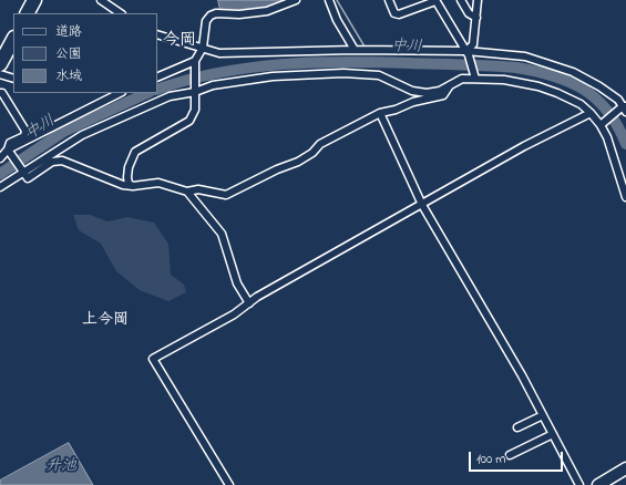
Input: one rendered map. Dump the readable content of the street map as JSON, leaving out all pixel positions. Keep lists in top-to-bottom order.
{
  "districts": ["今岡", "上今岡"],
  "water": ["中川", "升池"],
  "legend": ["道路", "公園", "水域"],
  "scale_bar": "100 m"
}
